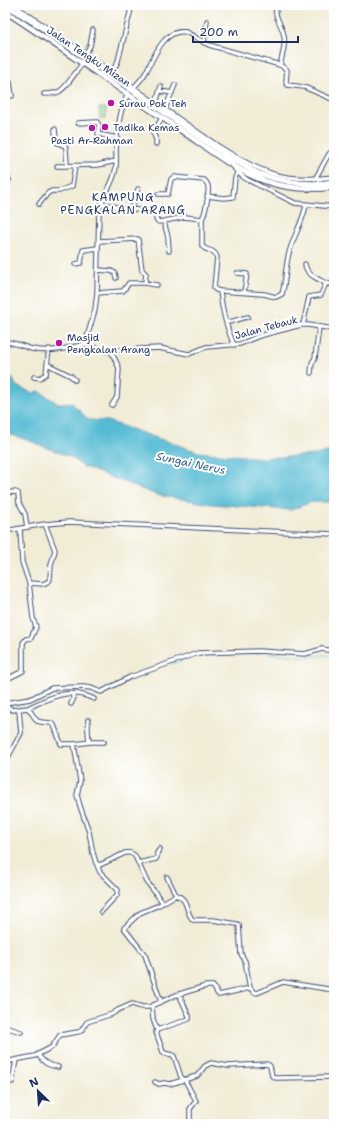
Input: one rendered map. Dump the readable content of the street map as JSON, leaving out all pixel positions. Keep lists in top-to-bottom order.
{
  "streets": {
    "highway": ["Jalan Tengku Mizan"],
    "street": ["Jalan Tebauk"]
  },
  "districts": ["KAMPUNG PENGKALAN ARANG"],
  "water": ["Sungai Nerus"],
  "places": [
    "Surau Pok Teh",
    "Tadika Kemas",
    "Pasti Ar-Rahman",
    "Masjid Pengkalan Arang"
  ],
  "scale_bar": "200 m",
  "north": "top left"
}
